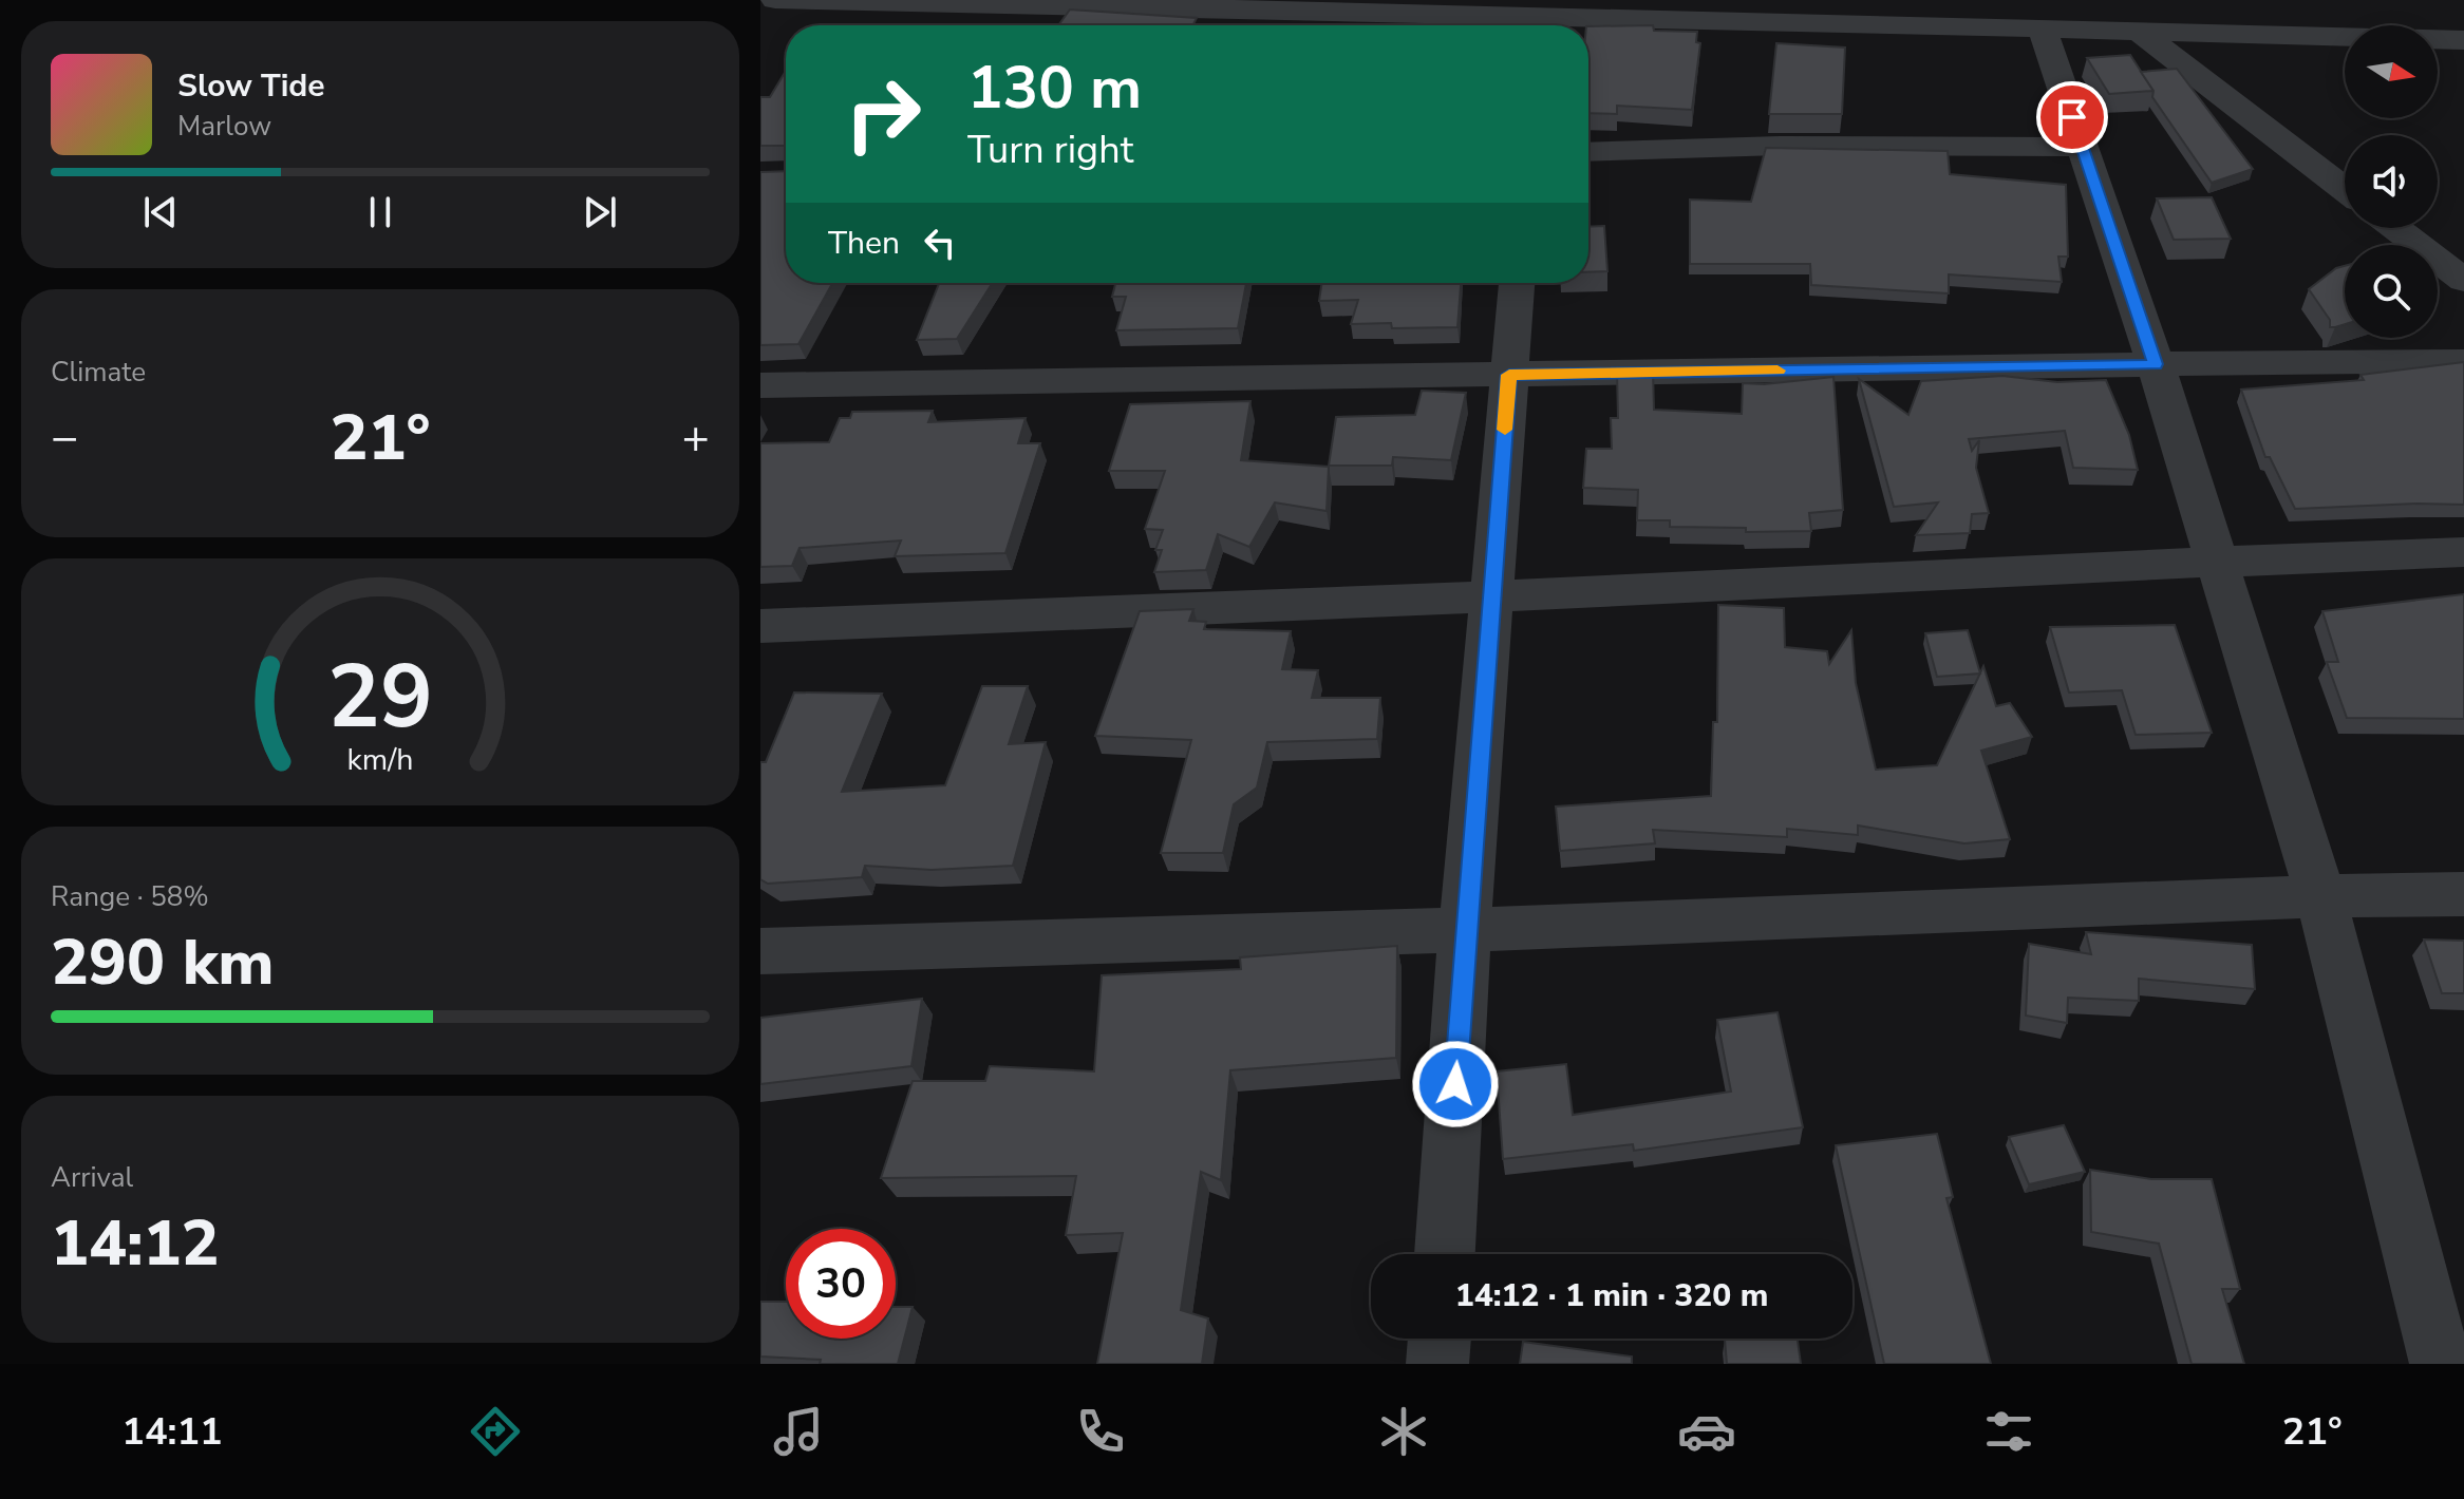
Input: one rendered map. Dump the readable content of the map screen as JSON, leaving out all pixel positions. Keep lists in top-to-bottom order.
{
  "north": "right",
  "page": {
    "turn": ["130 m", "Turn right"],
    "song": ["Slow Tide", "Marlow"],
    "then": "Then",
    "tile": [
      "Climate",
      ["Range · 58%", "290 km"],
      ["Arrival", "14:12"]
    ],
    "heat": ["−", "21°", "+"],
    "limit": "30",
    "trip": "14:12 · 1 min · 320 m",
    "tabs": ["14:11", "21°"],
    "gauge": ["29", "km/h"]
  }
}
